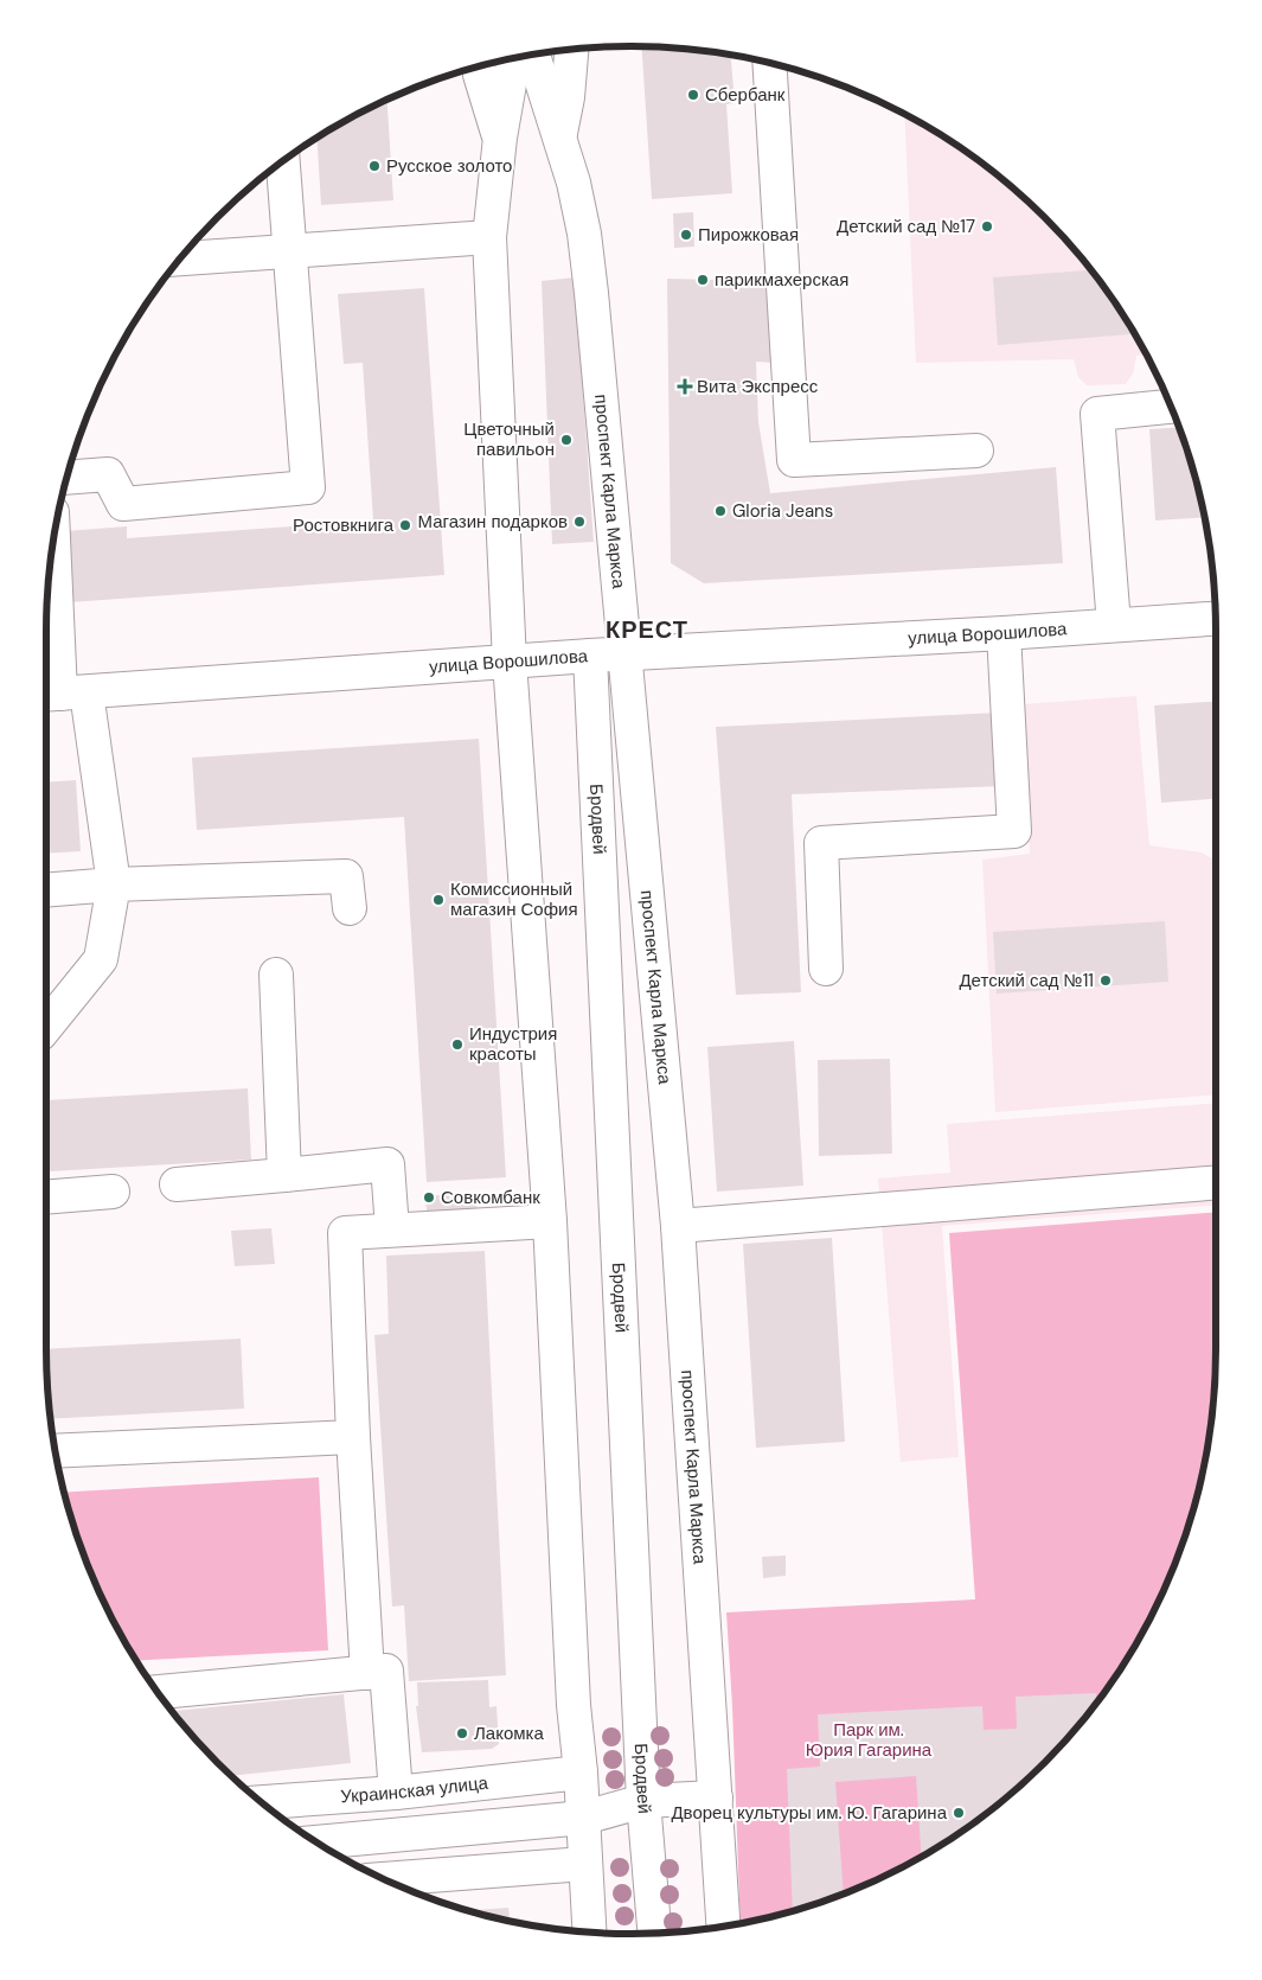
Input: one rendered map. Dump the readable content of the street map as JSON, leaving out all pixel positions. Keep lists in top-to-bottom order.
{
  "streets": {
    "street": [
      "проспект Карла Маркса",
      "улица Ворошилова",
      "Бродвей",
      "Украинская улица"
    ]
  },
  "crossings": [
    ["проспект Карла Маркса", "улица Ворошилова"],
    ["улица Ворошилова", "Бродвей"]
  ],
  "districts": ["КРЕСТ"],
  "parks": ["Парк им. Юрия Гагарина"],
  "places": {
    "other": [
      "Сбербанк",
      "Русское золото",
      "Детский сад №17",
      "Пирожковая",
      "парикмахерская",
      "Цветочный павильон",
      "Gloria Jeans",
      "Магазин подарков",
      "Ростовкнига",
      "Комиссионный магазин София",
      "Детский сад №11",
      "Индустрия красоты",
      "Совкомбанк",
      "Лакомка",
      "Дворец культуры им. Ю. Гагарина"
    ],
    "health": ["Вита Экспресс"]
  }
}
